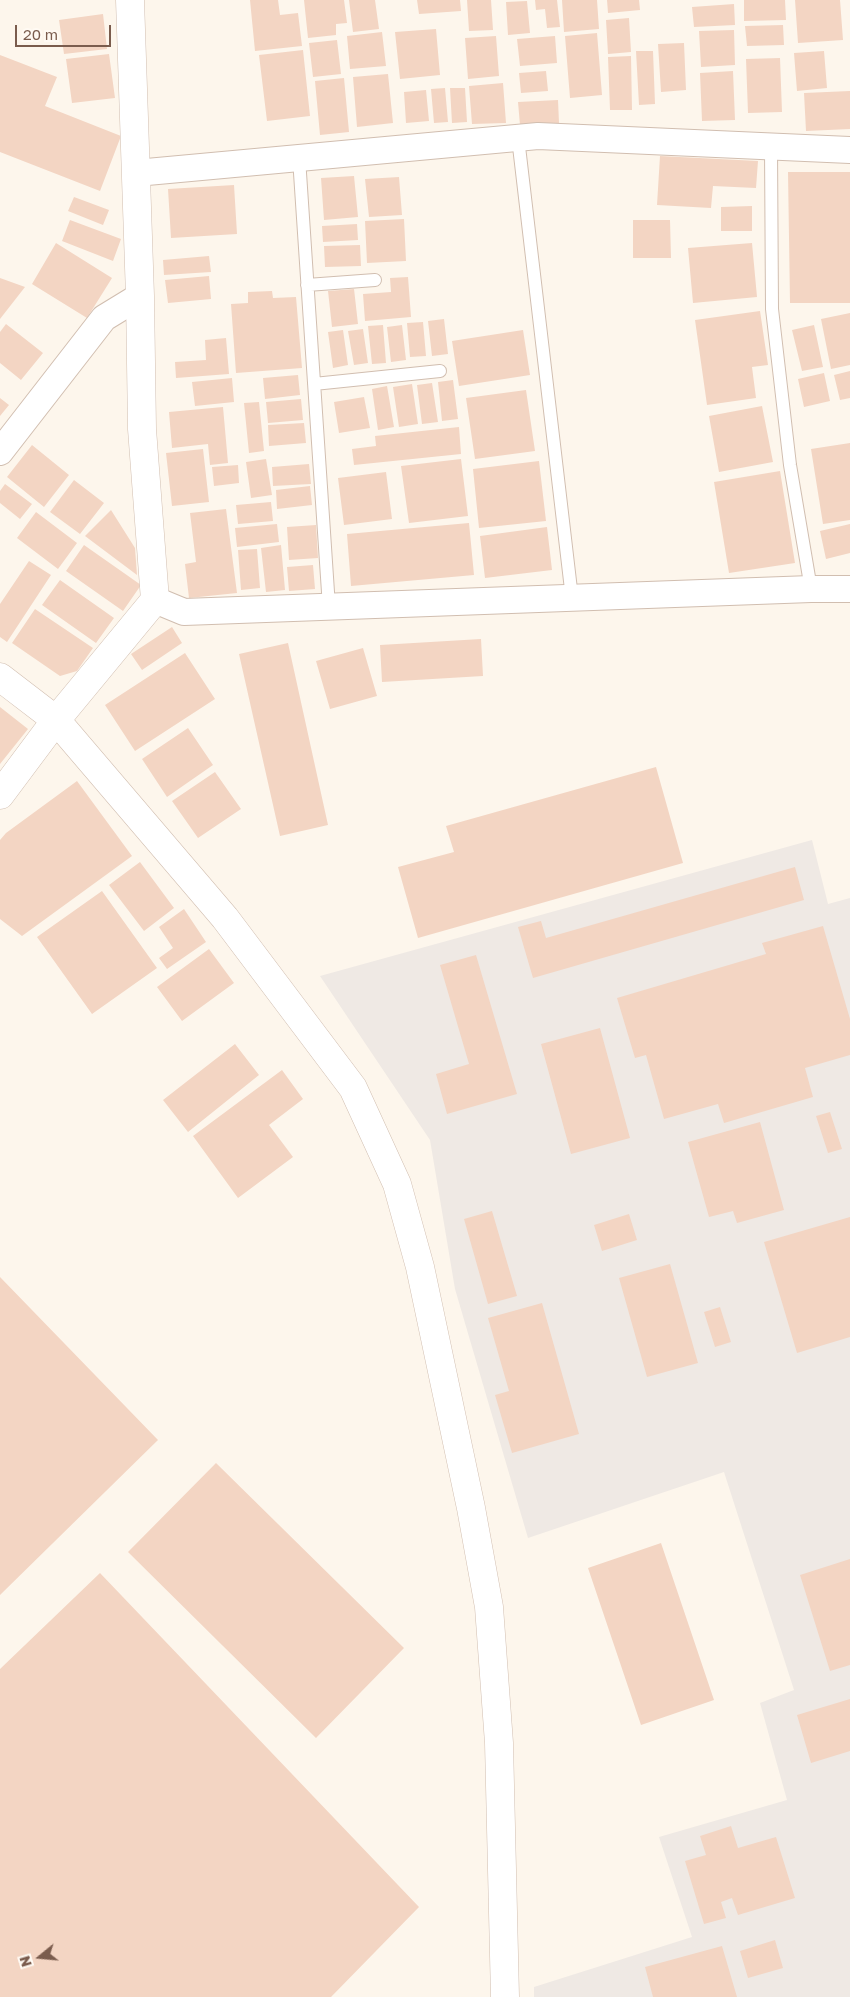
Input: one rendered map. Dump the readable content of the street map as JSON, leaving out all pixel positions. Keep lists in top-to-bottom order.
{
  "scale_bar": "20 m",
  "north": "left"
}
